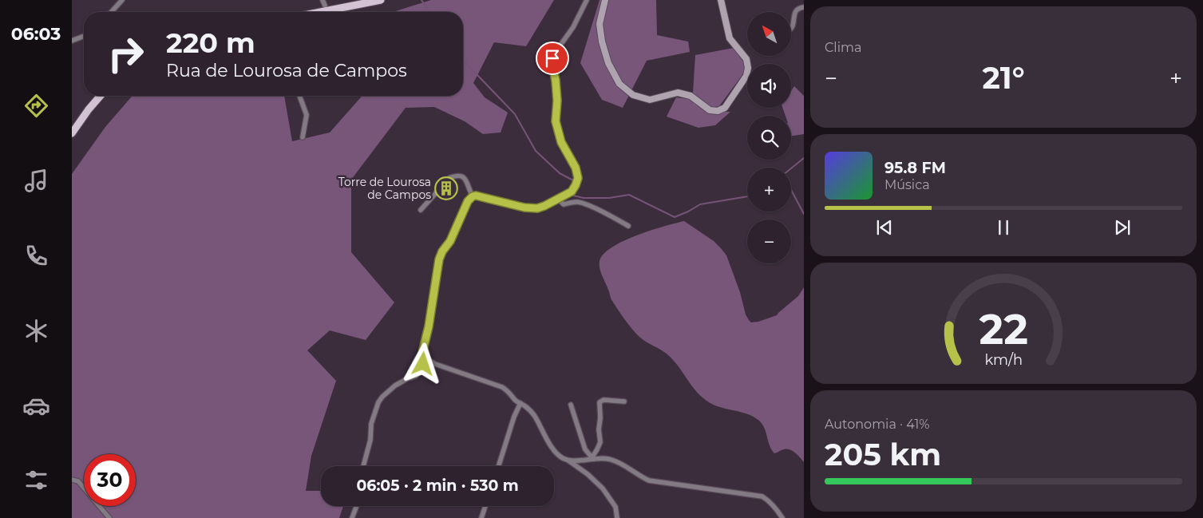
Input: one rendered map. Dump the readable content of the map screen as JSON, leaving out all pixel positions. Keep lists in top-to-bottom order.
{
  "places": {
    "building": ["Torre de Lourosa de Campos"]
  },
  "north": "top left",
  "page": {
    "tabs": "06:03",
    "tile": [
      "Clima",
      ["Autonomia · 41%", "205 km"]
    ],
    "map_buttons": ["+", "−"],
    "turn": ["220 m", "Rua de Lourosa de Campos"],
    "heat": ["−", "21°", "+"],
    "song": ["95.8 FM", "Música"],
    "limit": "30",
    "trip": "06:05 · 2 min · 530 m",
    "gauge": ["22", "km/h"]
  }
}
